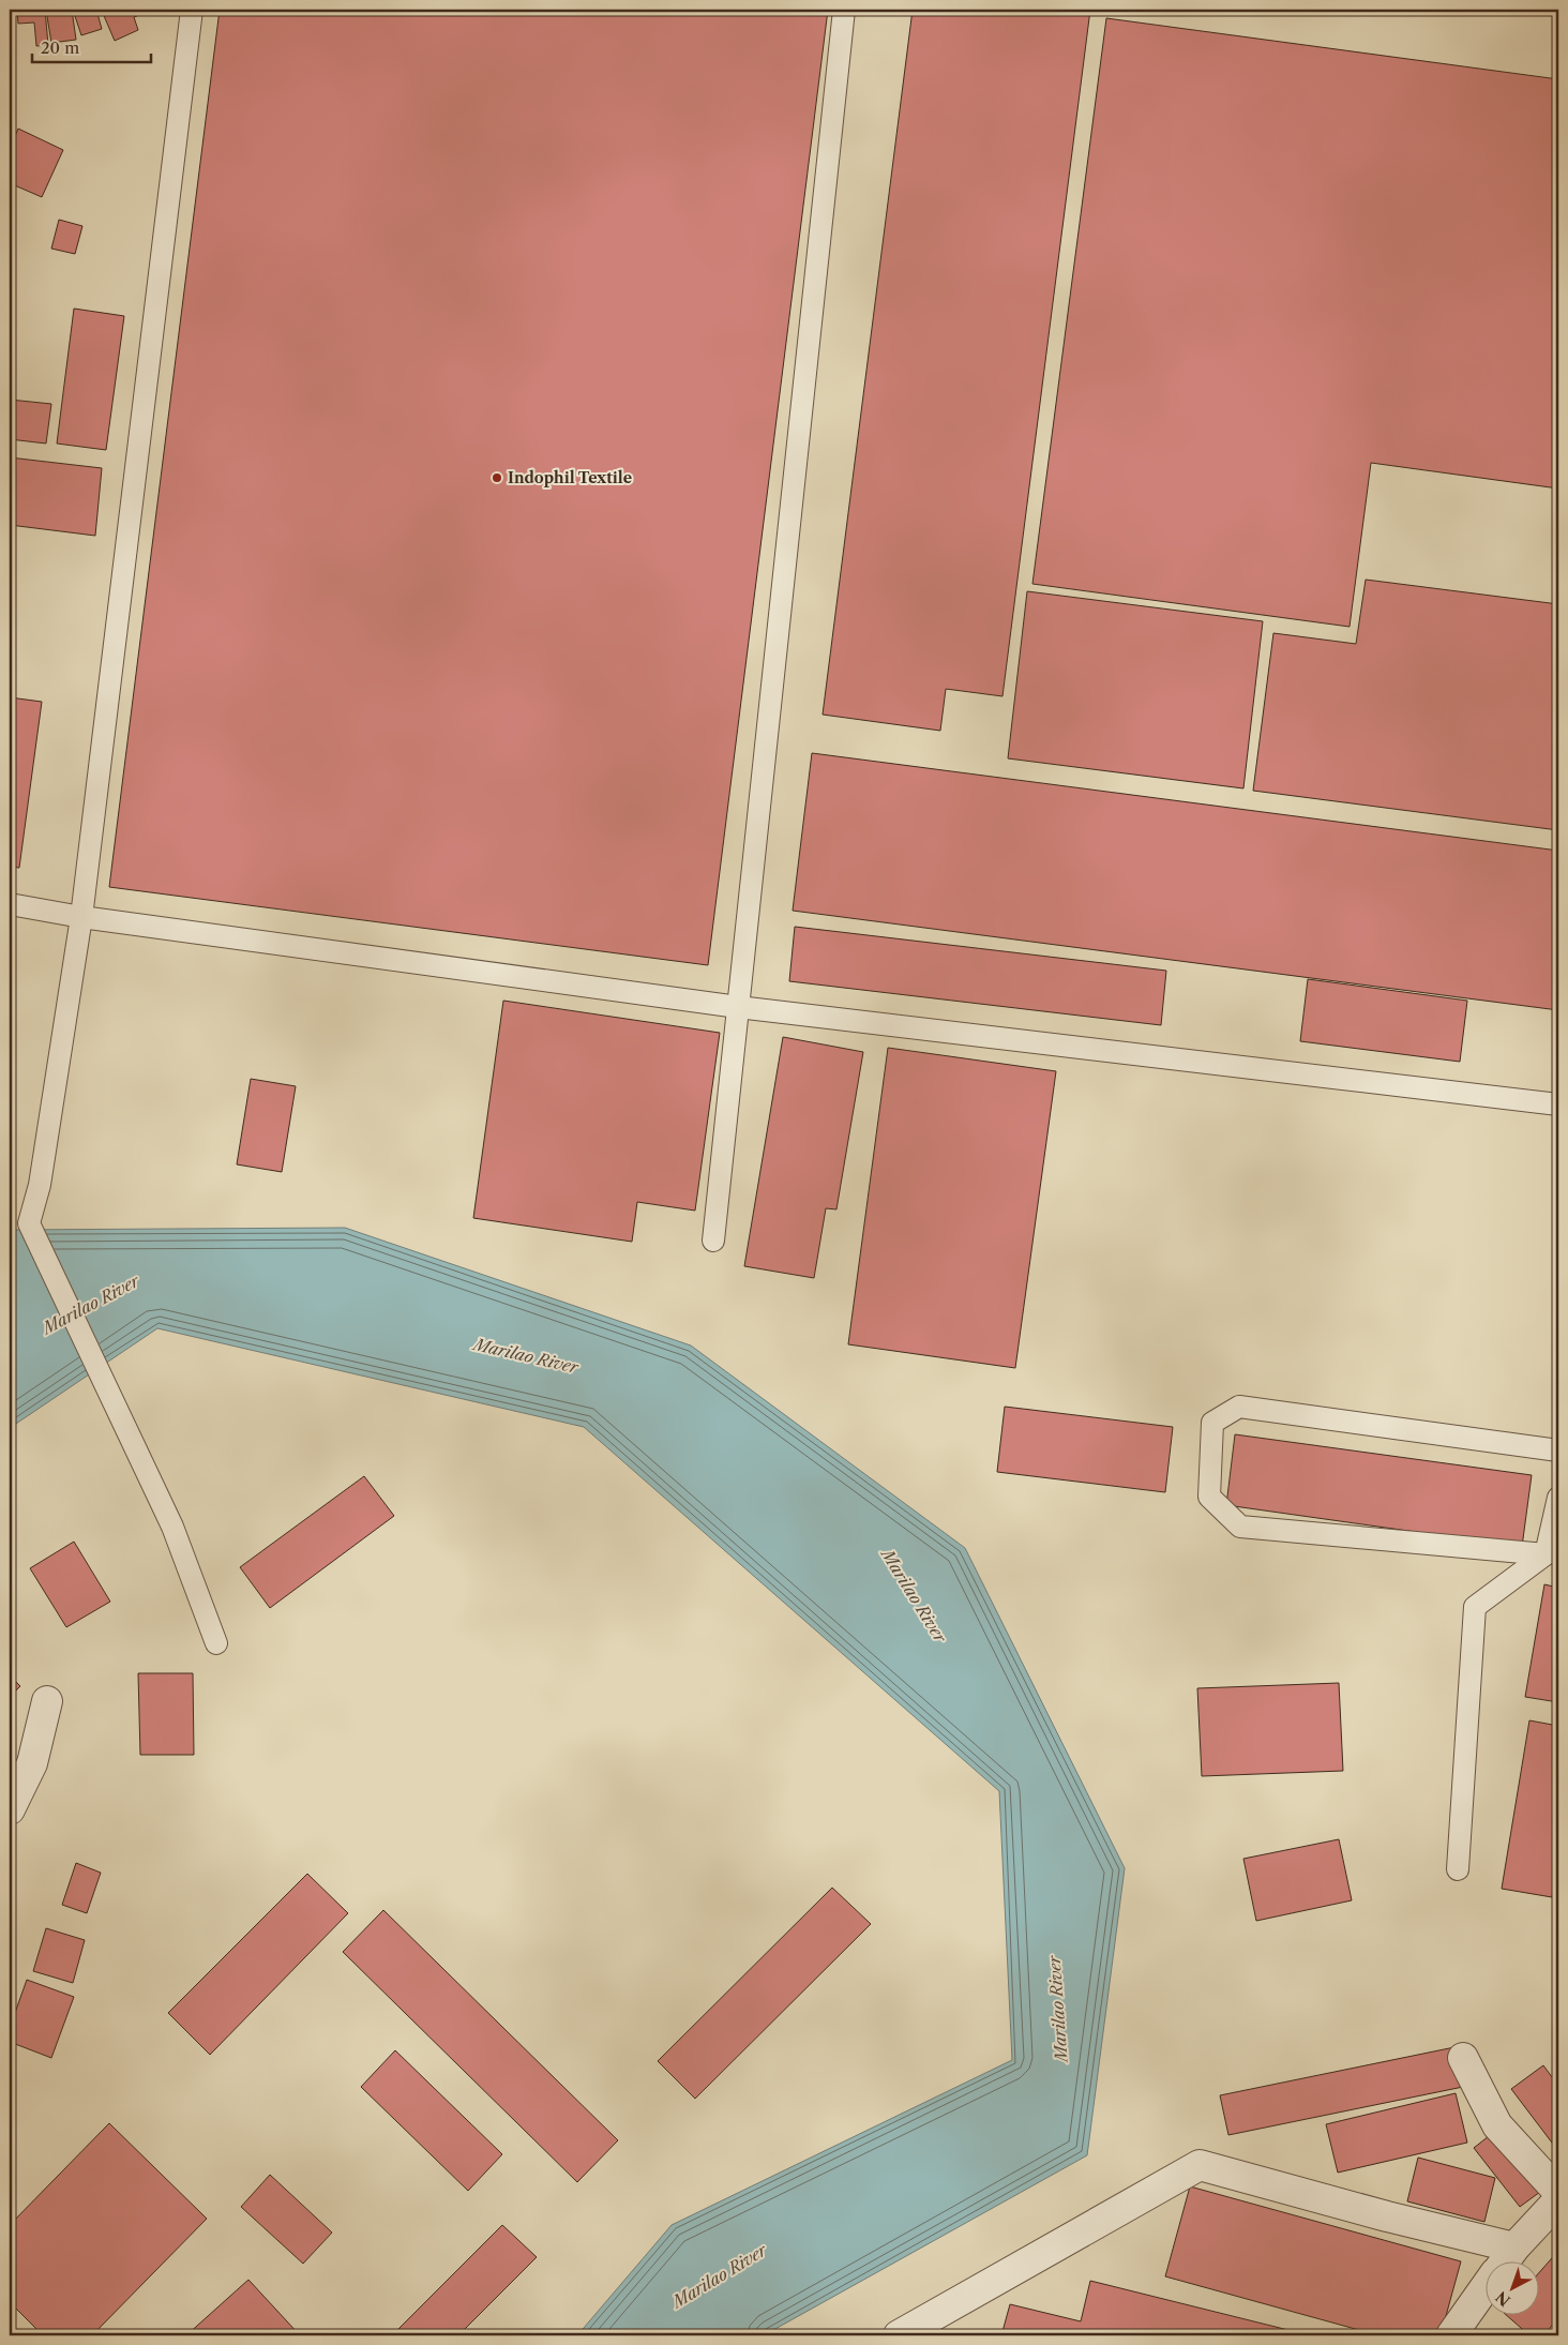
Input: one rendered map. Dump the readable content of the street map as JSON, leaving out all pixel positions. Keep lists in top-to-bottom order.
{
  "water": ["Marilao River"],
  "places": ["Indophil Textile"],
  "scale_bar": "20 m",
  "north": "bottom left"
}
